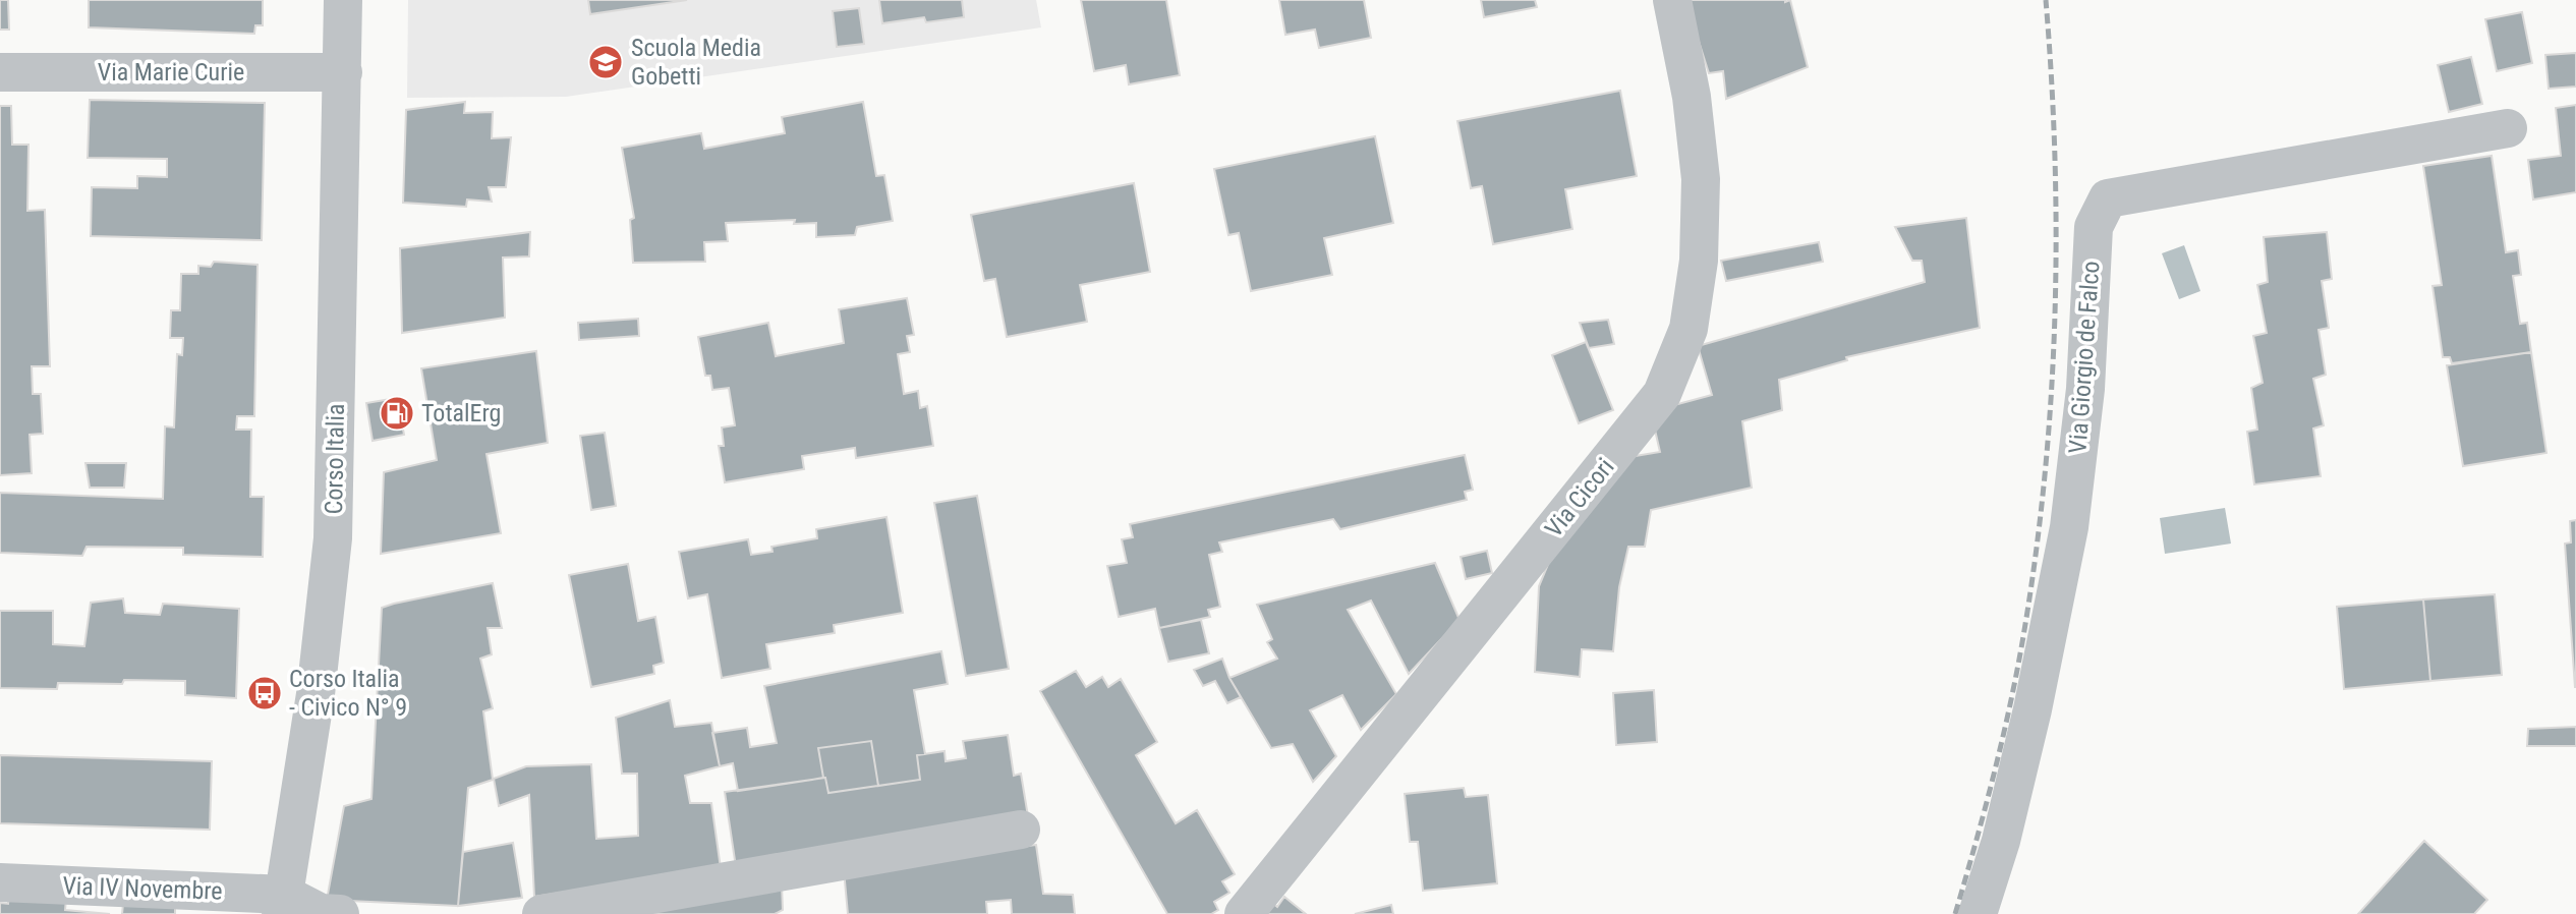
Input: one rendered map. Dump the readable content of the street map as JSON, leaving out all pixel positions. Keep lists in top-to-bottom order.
{
  "streets": {
    "street": [
      "Via Marie Curie",
      "Via Giorgio de Falco",
      "Corso Italia",
      "Via Cicori",
      "Via IV Novembre"
    ]
  },
  "crossings": [
    ["Via Marie Curie", "Corso Italia"],
    ["Corso Italia", "Via IV Novembre"]
  ],
  "places": {
    "school or university": ["Scuola Media Gobetti"],
    "fuel station": ["TotalErg"],
    "bus stop": ["Corso Italia - Civico N° 9"]
  }
}
